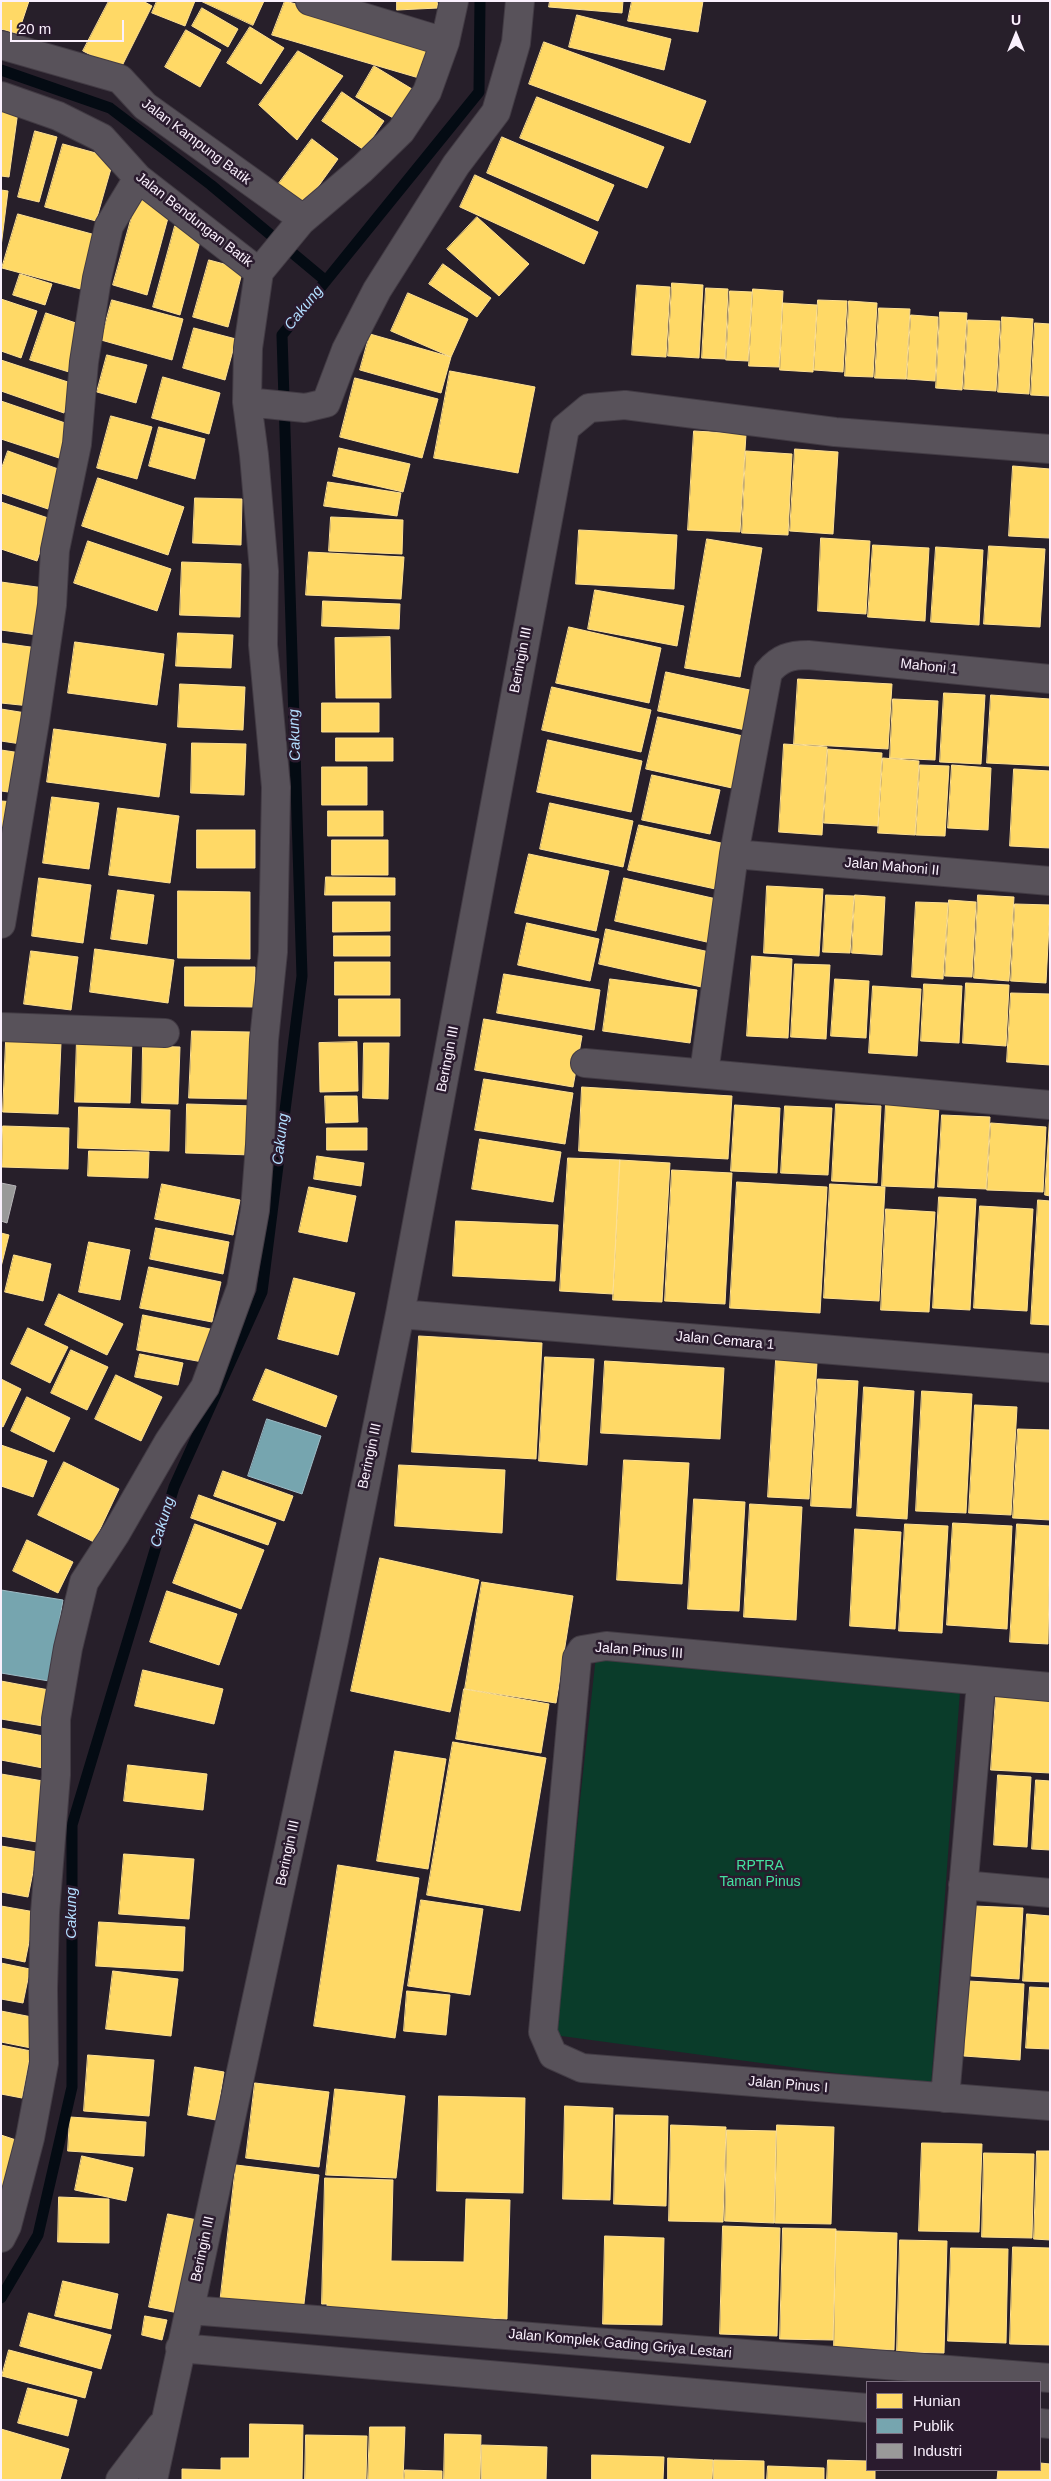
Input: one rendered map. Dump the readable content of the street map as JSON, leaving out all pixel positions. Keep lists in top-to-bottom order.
{
  "streets": {
    "street": [
      "Jalan Kampung Batik",
      "Jalan Bendungan Batik",
      "Beringin III",
      "Mahoni 1",
      "Jalan Mahoni II",
      "Jalan Cemara 1",
      "Jalan Pinus III",
      "Jalan Pinus I",
      "Jalan Komplek Gading Griya Lestari"
    ]
  },
  "crossings": [
    ["Beringin III", "Jalan Cemara 1"],
    ["Beringin III", "Jalan Komplek Gading Griya Lestari"],
    ["Mahoni 1", "Jalan Mahoni II"],
    ["Jalan Pinus III", "Jalan Pinus I"]
  ],
  "water": ["Cakung"],
  "parks": ["RPTRA Taman Pinus"],
  "legend": ["Hunian", "Publik", "Industri"],
  "scale_bar": "20 m",
  "north": "top"
}
